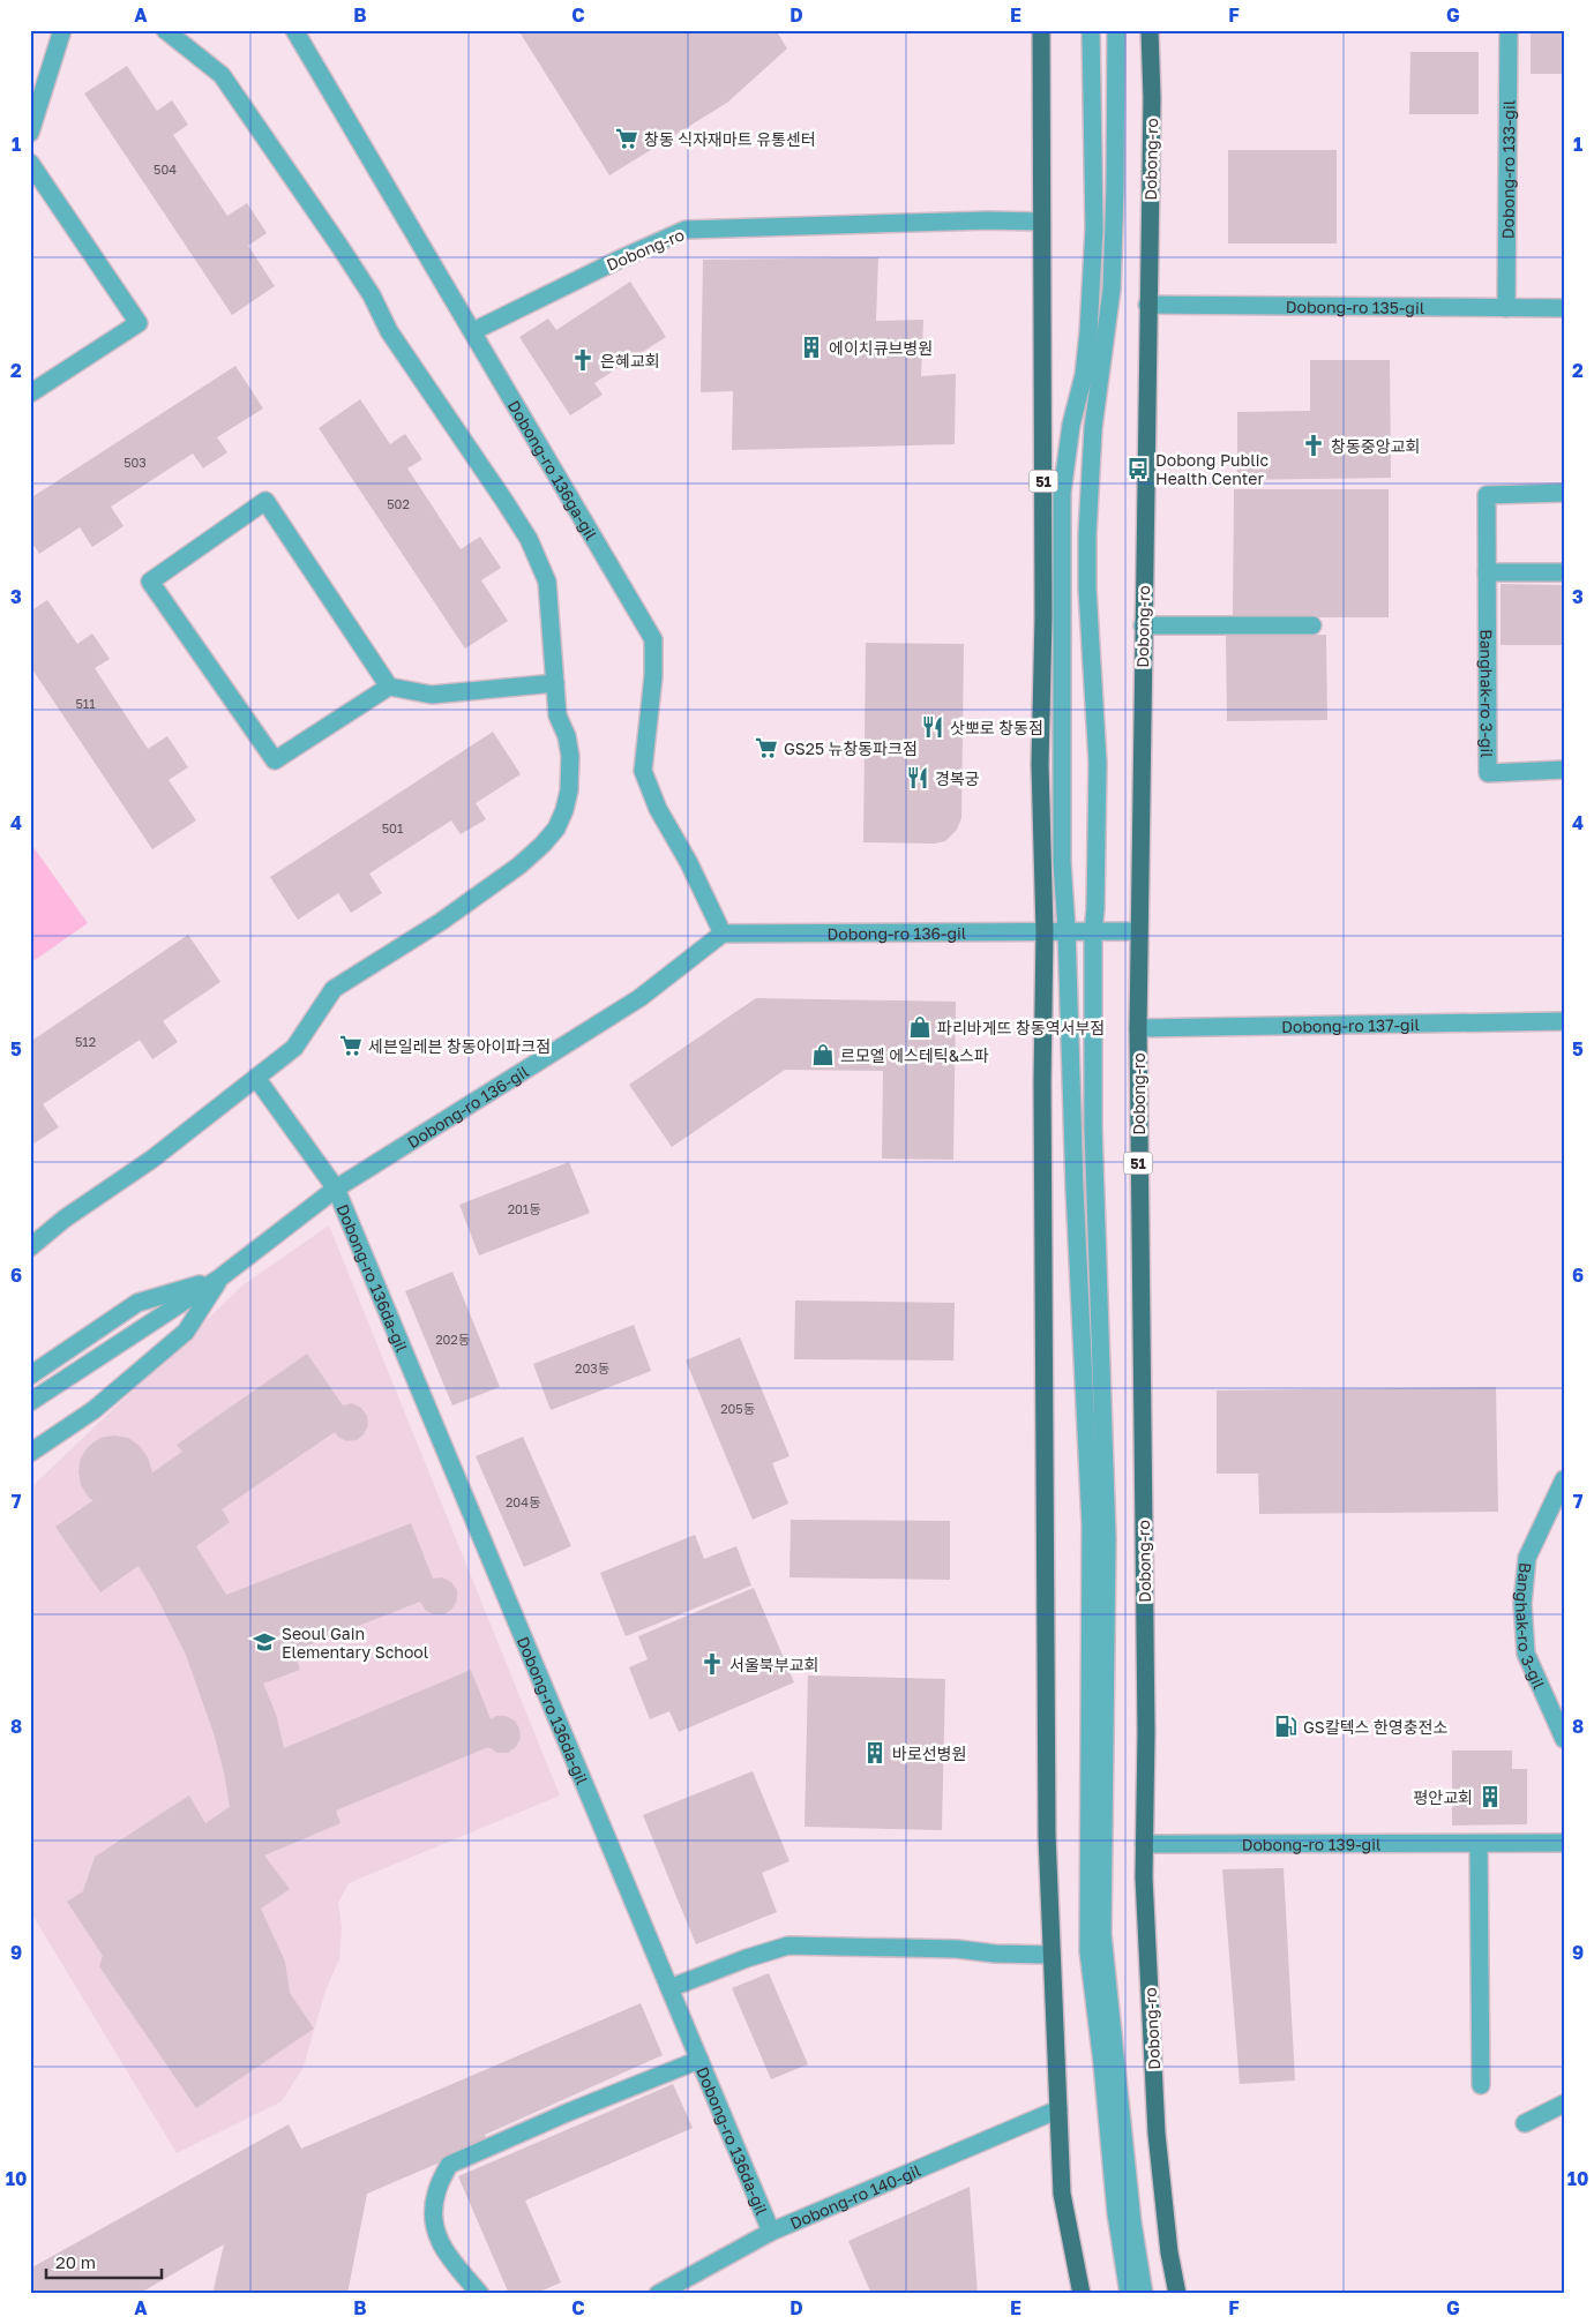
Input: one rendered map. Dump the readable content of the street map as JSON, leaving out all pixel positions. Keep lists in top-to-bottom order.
{
  "streets": {
    "main road": ["Dobong-ro", "51"],
    "street": [
      "Dobong-ro 133-gil",
      "Dobong-ro 135-gil",
      "Dobong-ro 136ga-gil",
      "Banghak-ro 3-gil",
      "Dobong-ro 136-gil",
      "Dobong-ro 137-gil",
      "Dobong-ro 136da-gil",
      "Dobong-ro 139-gil",
      "Dobong-ro 140-gil"
    ]
  },
  "crossings": [
    ["Dobong-ro", "Dobong-ro 135-gil"],
    ["Dobong-ro", "Dobong-ro 136ga-gil"],
    ["Dobong-ro", "51"],
    ["Dobong-ro", "Dobong-ro 136-gil"],
    ["Dobong-ro", "Dobong-ro 137-gil"],
    ["Dobong-ro", "Dobong-ro 139-gil"],
    ["Dobong-ro 133-gil", "Dobong-ro 135-gil"],
    ["Dobong-ro 136ga-gil", "Dobong-ro 136-gil"],
    ["51", "Dobong-ro 136-gil"],
    ["51", "Dobong-ro 140-gil"],
    ["Dobong-ro 136-gil", "Dobong-ro 136da-gil"],
    ["Dobong-ro 136da-gil", "Dobong-ro 140-gil"]
  ],
  "places": {
    "supermarket": ["창동 식자재마트 유통센터", "GS25 뉴창동파크점", "세븐일레븐 창동아이파크점"],
    "building": ["에이치큐브병원", "바로선병원", "평안교회"],
    "church": ["은혜교회", "창동중앙교회", "서울북부교회"],
    "bus stop": ["Dobong Public Health Center"],
    "restaurant": ["삿뽀로 창동점", "경복궁"],
    "shop": ["파리바게뜨 창동역서부점", "르모엘 에스테틱&스파"],
    "school or university": ["Seoul Gain Elementary School"],
    "fuel station": ["GS칼텍스 한영충전소"]
  },
  "house_numbers": [
    "504",
    "503",
    "502",
    "511",
    "501",
    "512",
    "201동",
    "202동",
    "203동",
    "205동",
    "204동"
  ],
  "scale_bar": "20 m",
  "grid": {
    "columns": [
      "A",
      "B",
      "C",
      "D",
      "E",
      "F",
      "G"
    ],
    "rows": [
      "1",
      "2",
      "3",
      "4",
      "5",
      "6",
      "7",
      "8",
      "9",
      "10"
    ]
  }
}
